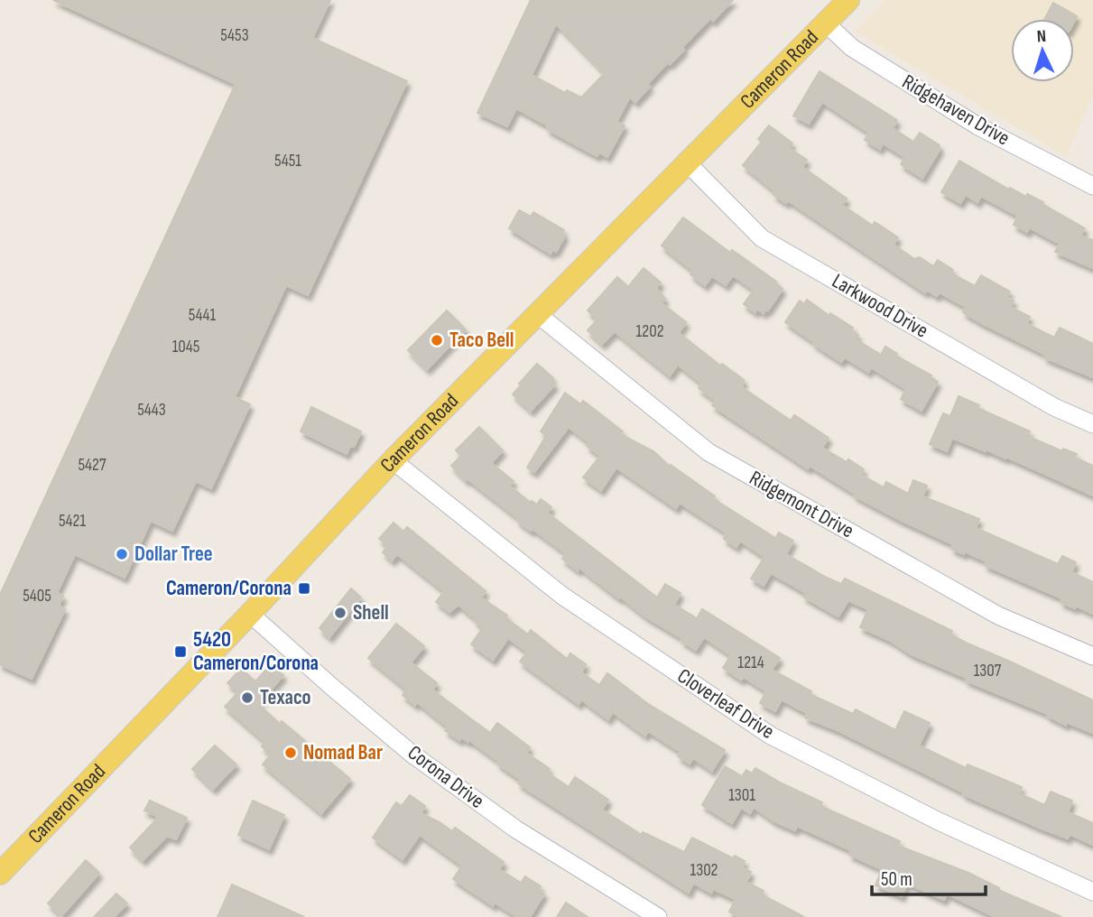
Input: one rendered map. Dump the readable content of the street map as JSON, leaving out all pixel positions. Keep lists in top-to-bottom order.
{
  "streets": {
    "main road": ["Cameron Road"],
    "street": [
      "Ridgehaven Drive",
      "Larkwood Drive",
      "Ridgemont Drive",
      "Cloverleaf Drive",
      "Corona Drive"
    ]
  },
  "crossings": [
    ["Cameron Road", "Ridgehaven Drive"],
    ["Cameron Road", "Larkwood Drive"],
    ["Cameron Road", "Ridgemont Drive"],
    ["Cameron Road", "Cloverleaf Drive"],
    ["Cameron Road", "Corona Drive"]
  ],
  "places": {
    "other": [
      "Taco Bell",
      "Dollar Tree",
      "Shell",
      "Texaco",
      "Nomad Bar"
    ],
    "transit": ["Cameron/Corona", "5420 Cameron/Corona"]
  },
  "house_numbers": [
    "5453",
    "5451",
    "5441",
    "1202",
    "1045",
    "5443",
    "5427",
    "5421",
    "5405",
    "1214",
    "1307",
    "1301",
    "1302"
  ],
  "scale_bar": "50 m",
  "north": "top"
}
